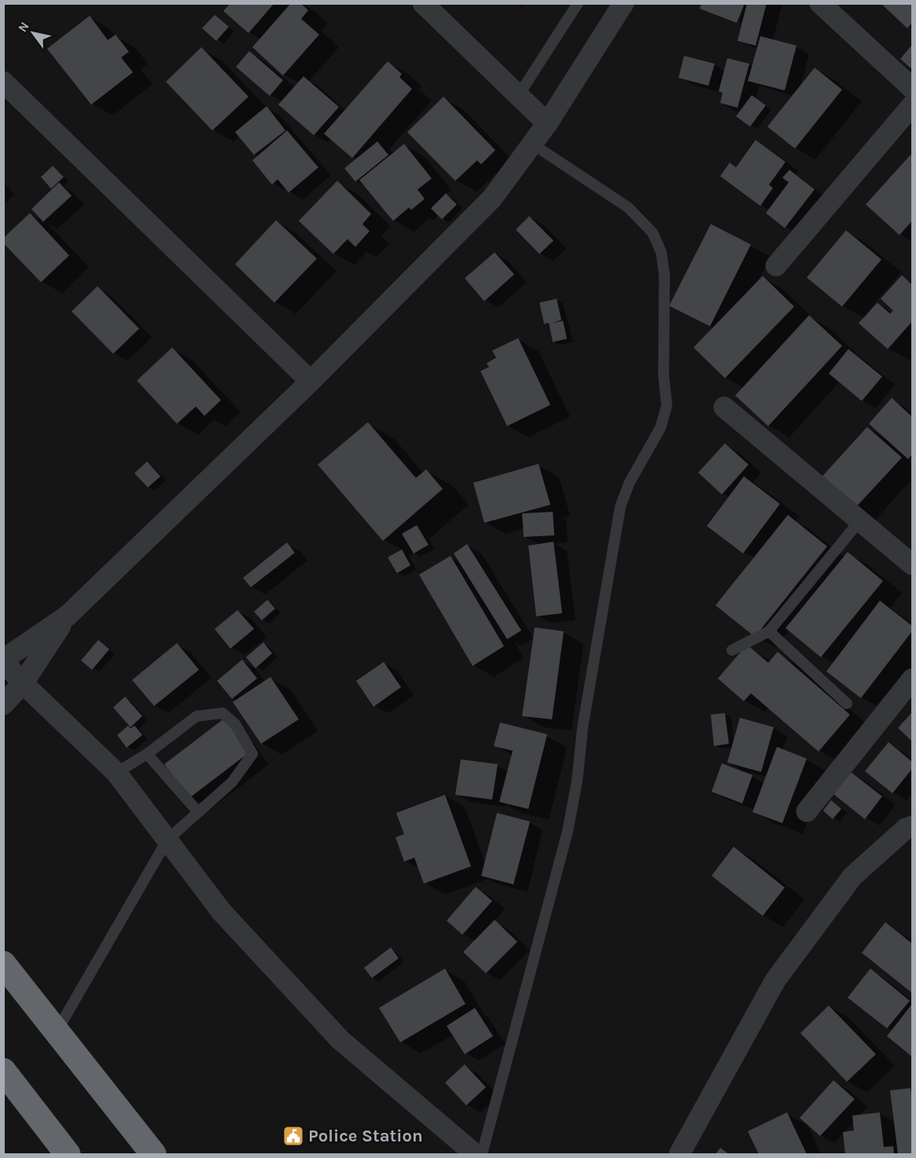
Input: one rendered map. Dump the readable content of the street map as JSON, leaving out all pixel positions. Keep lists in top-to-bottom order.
{
  "places": {
    "public building": ["Police Station"]
  },
  "north": "top left"
}
